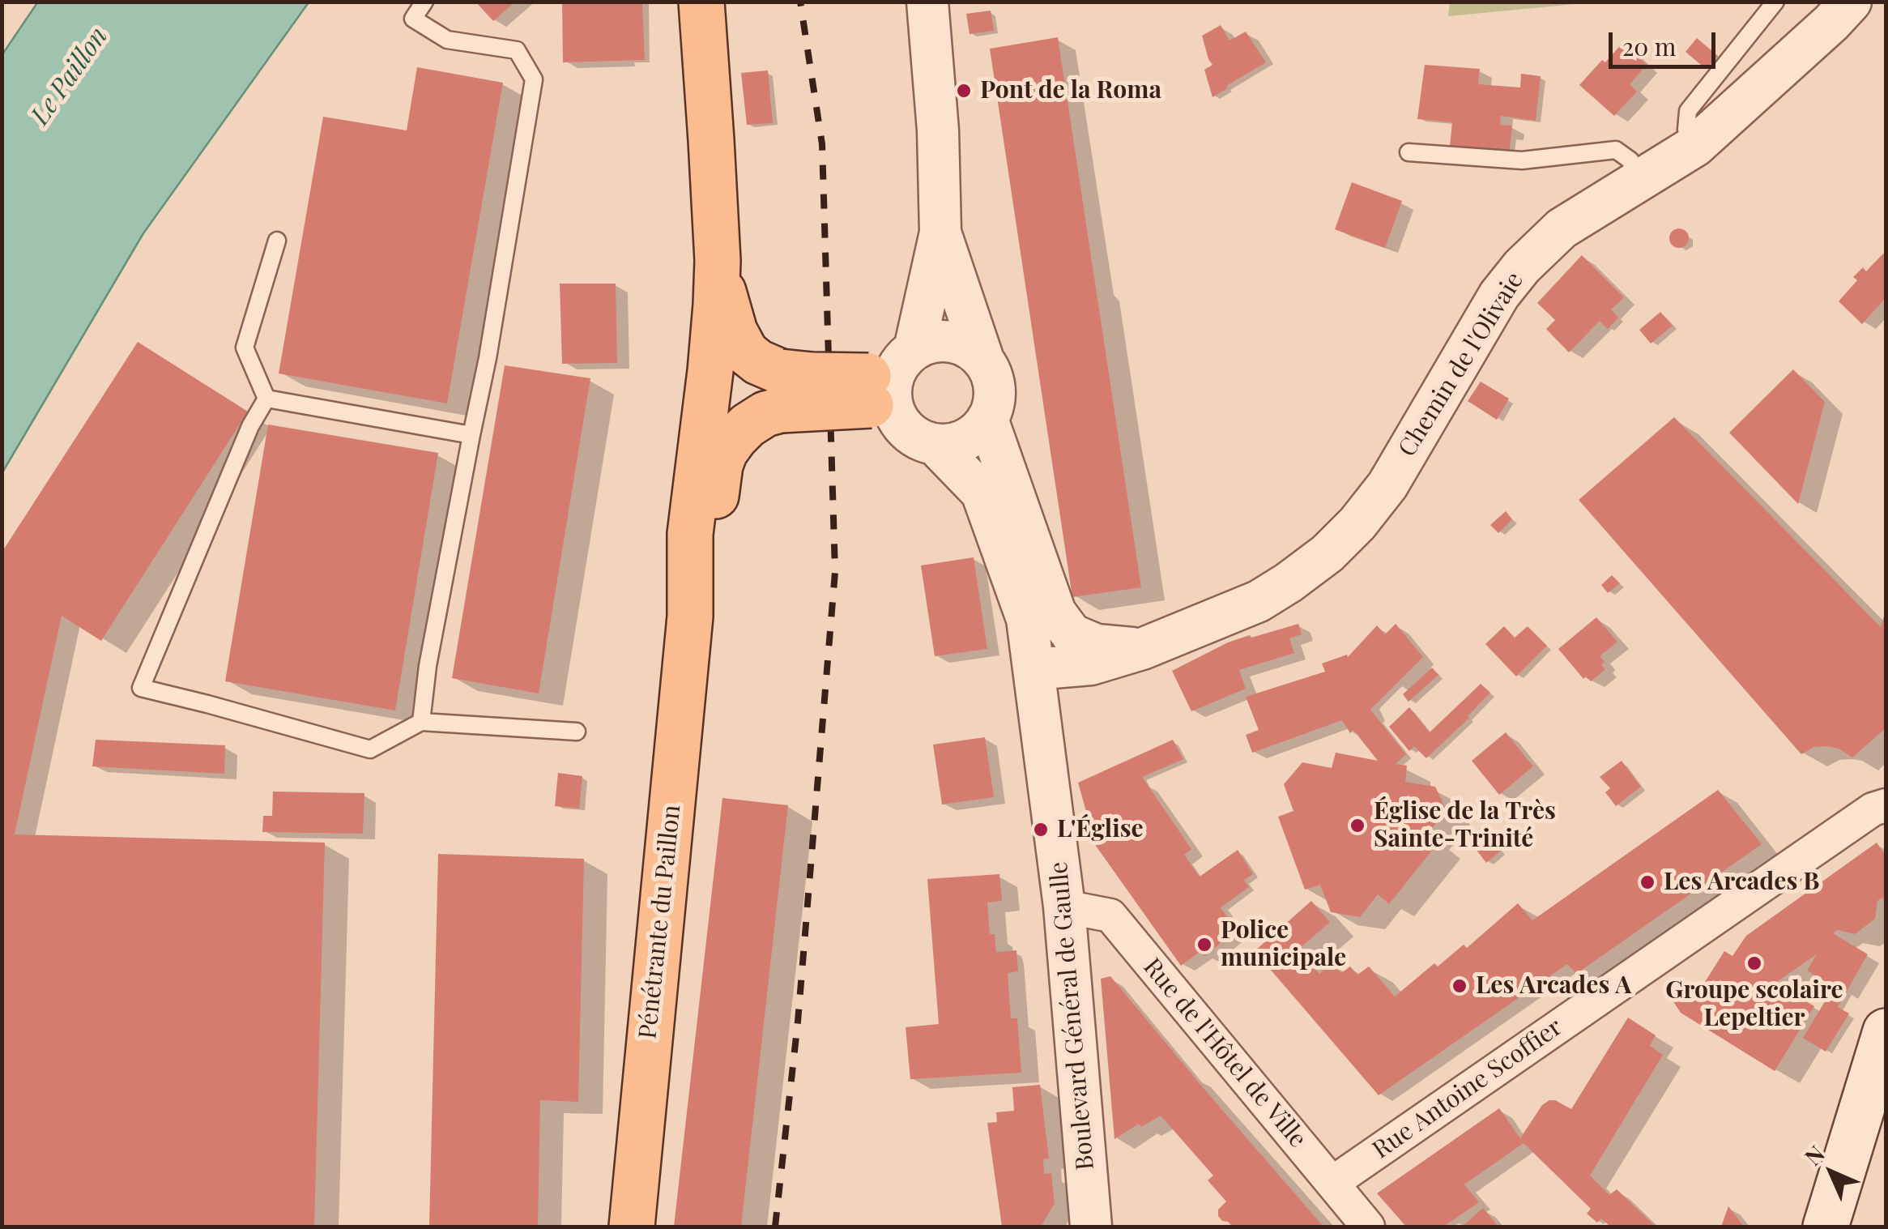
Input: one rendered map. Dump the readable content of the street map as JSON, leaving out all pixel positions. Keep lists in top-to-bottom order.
{
  "streets": {
    "main road": ["Pénétrante du Paillon"],
    "street": [
      "Chemin de l'Olivaie",
      "Boulevard Général de Gaulle",
      "Rue de l'Hôtel de Ville",
      "Rue Antoine Scoffier"
    ]
  },
  "crossings": [
    ["Chemin de l'Olivaie", "Boulevard Général de Gaulle"],
    ["Boulevard Général de Gaulle", "Rue de l'Hôtel de Ville"],
    ["Rue de l'Hôtel de Ville", "Rue Antoine Scoffier"]
  ],
  "water": ["Le Paillon"],
  "places": [
    "Pont de la Roma",
    "Église de la Très Sainte-Trinité",
    "L'Église",
    "Les Arcades B",
    "Police municipale",
    "Groupe scolaire Lepeltier",
    "Les Arcades A"
  ],
  "scale_bar": "20 m",
  "north": "top left"
}
